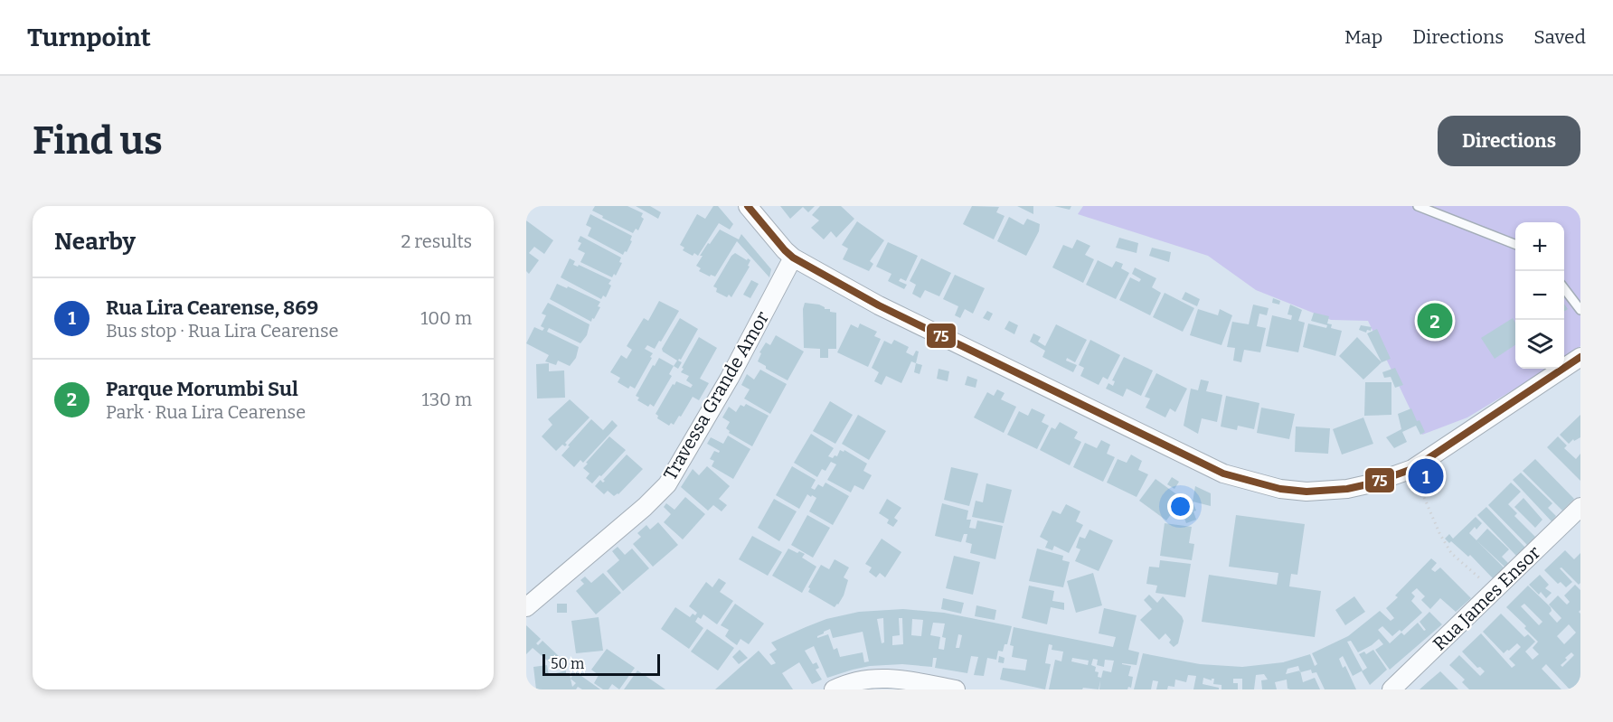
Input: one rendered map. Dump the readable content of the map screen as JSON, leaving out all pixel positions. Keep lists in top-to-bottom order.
{
  "streets": {
    "street": ["Travessa Grande Amor", "Rua James Ensor"]
  },
  "lines": ["transit line 75"],
  "scale_bar": "50 m",
  "page": {
    "header": "Turnpoint",
    "nav": ["Map", "Directions", "Saved"],
    "buttons": "Directions",
    "title": "Find us",
    "heading": ["Nearby", "2 results"],
    "map_buttons": ["+", "−"],
    "list": [
      {
        "mark": "1",
        "name": "Rua Lira Cearense, 869",
        "note": "Bus stop · Rua Lira Cearense",
        "value": "100 m"
      },
      {
        "mark": "2",
        "name": "Parque Morumbi Sul",
        "note": "Park · Rua Lira Cearense",
        "value": "130 m"
      }
    ],
    "pins": ["2", "1"],
    "scale": "50 m"
  }
}
